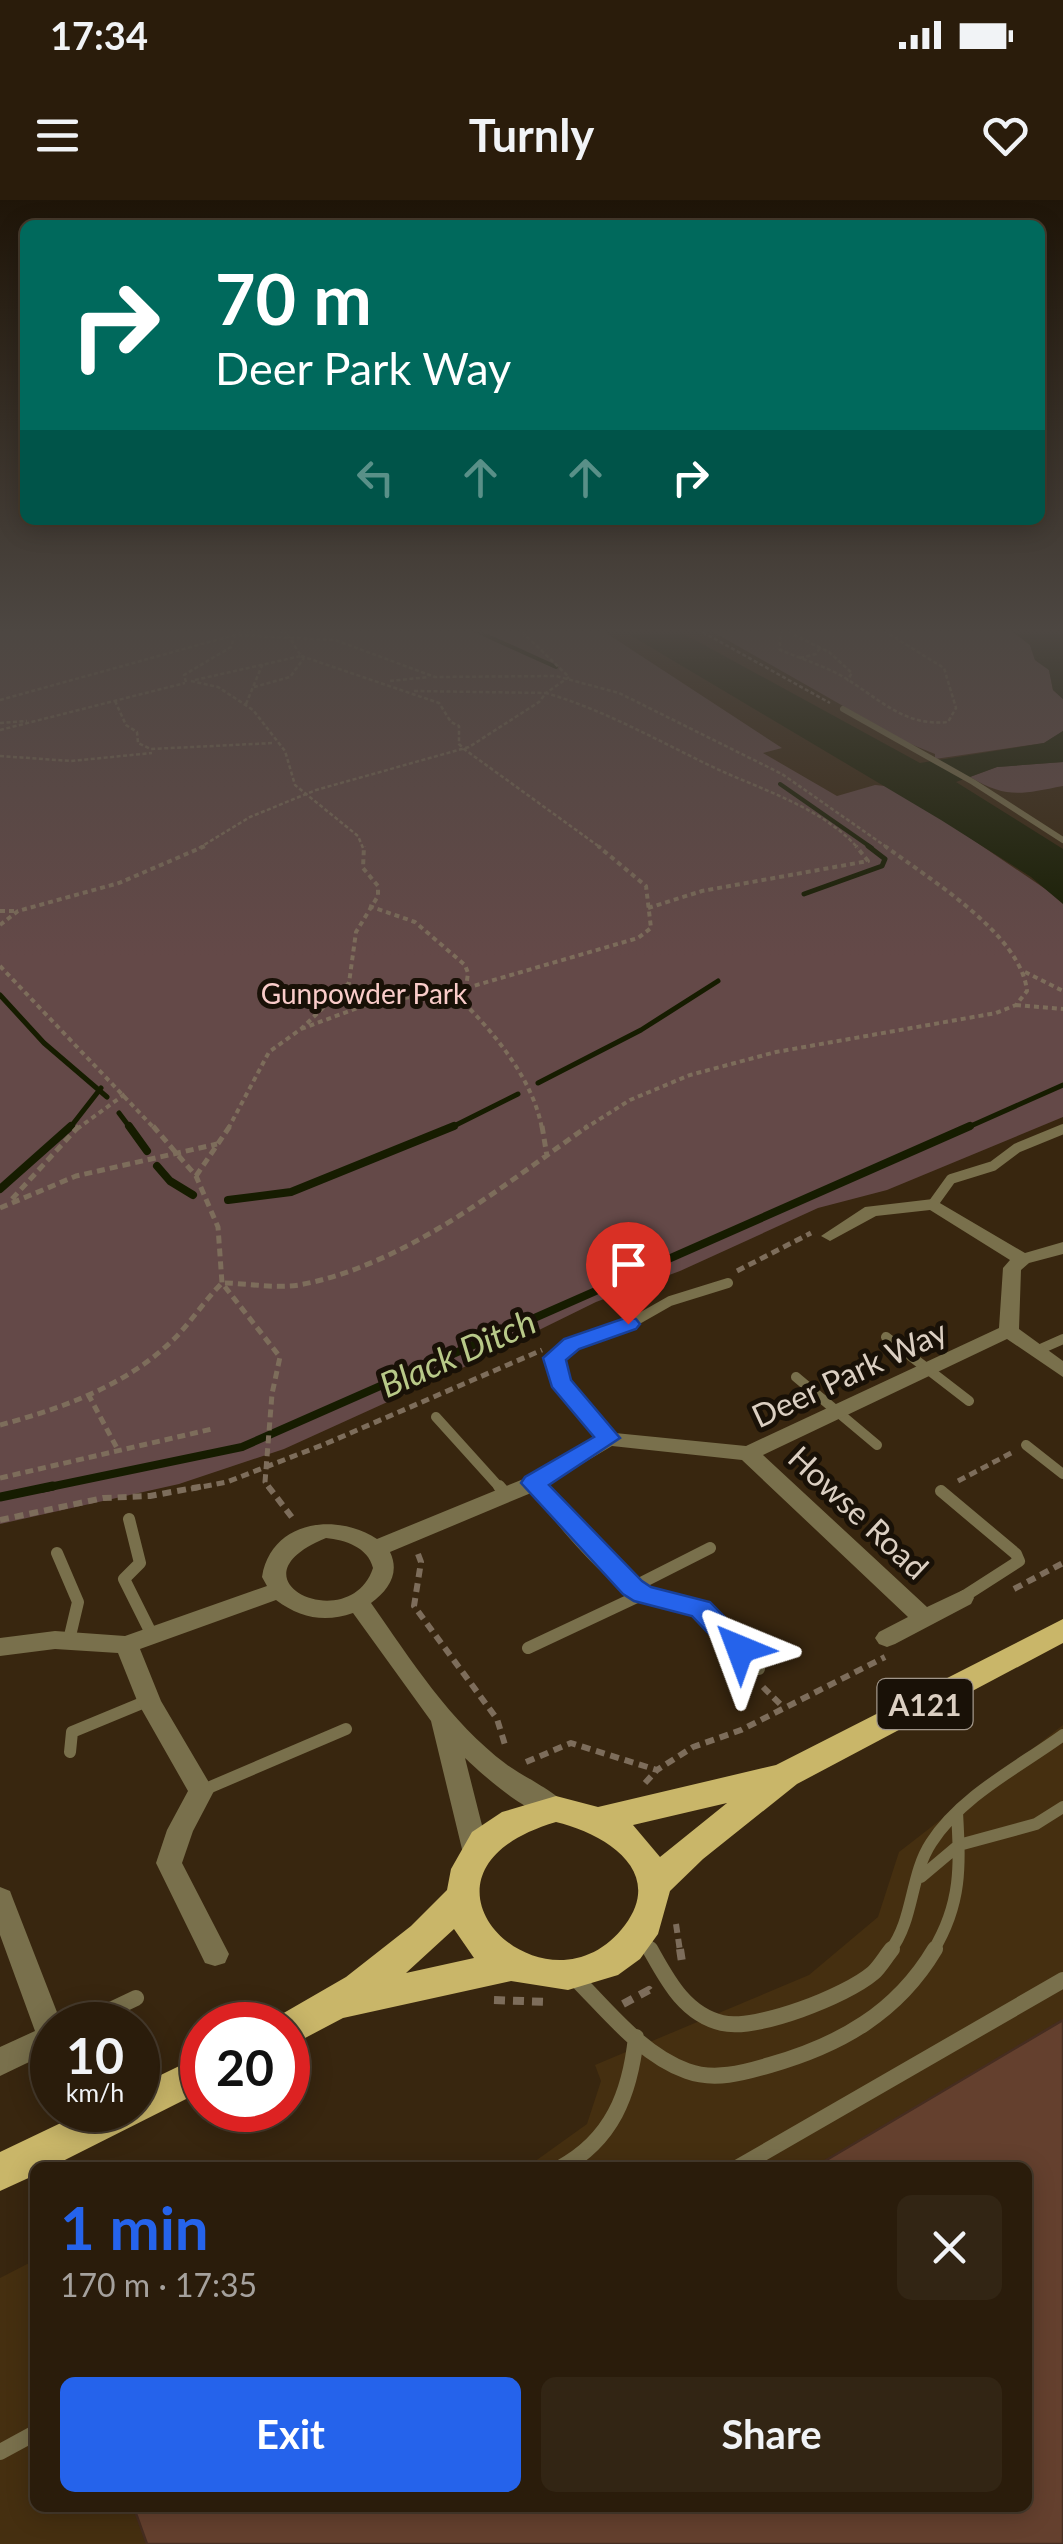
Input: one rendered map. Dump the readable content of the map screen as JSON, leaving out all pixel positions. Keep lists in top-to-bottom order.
{
  "streets": {
    "main road": ["A121"],
    "street": ["Deer Park Way", "Howse Road"]
  },
  "crossings": [
    ["Deer Park Way", "Howse Road"]
  ],
  "water": ["Black Ditch"],
  "parks": ["Gunpowder Park"],
  "page": {
    "status": "17:34",
    "header": "Turnly",
    "turn": ["70 m", "Deer Park Way"],
    "speed": "10 km/h",
    "limit": "20",
    "heading": ["1 min", "170 m · 17:35"],
    "buttons": ["Exit", "Share"]
  }
}
